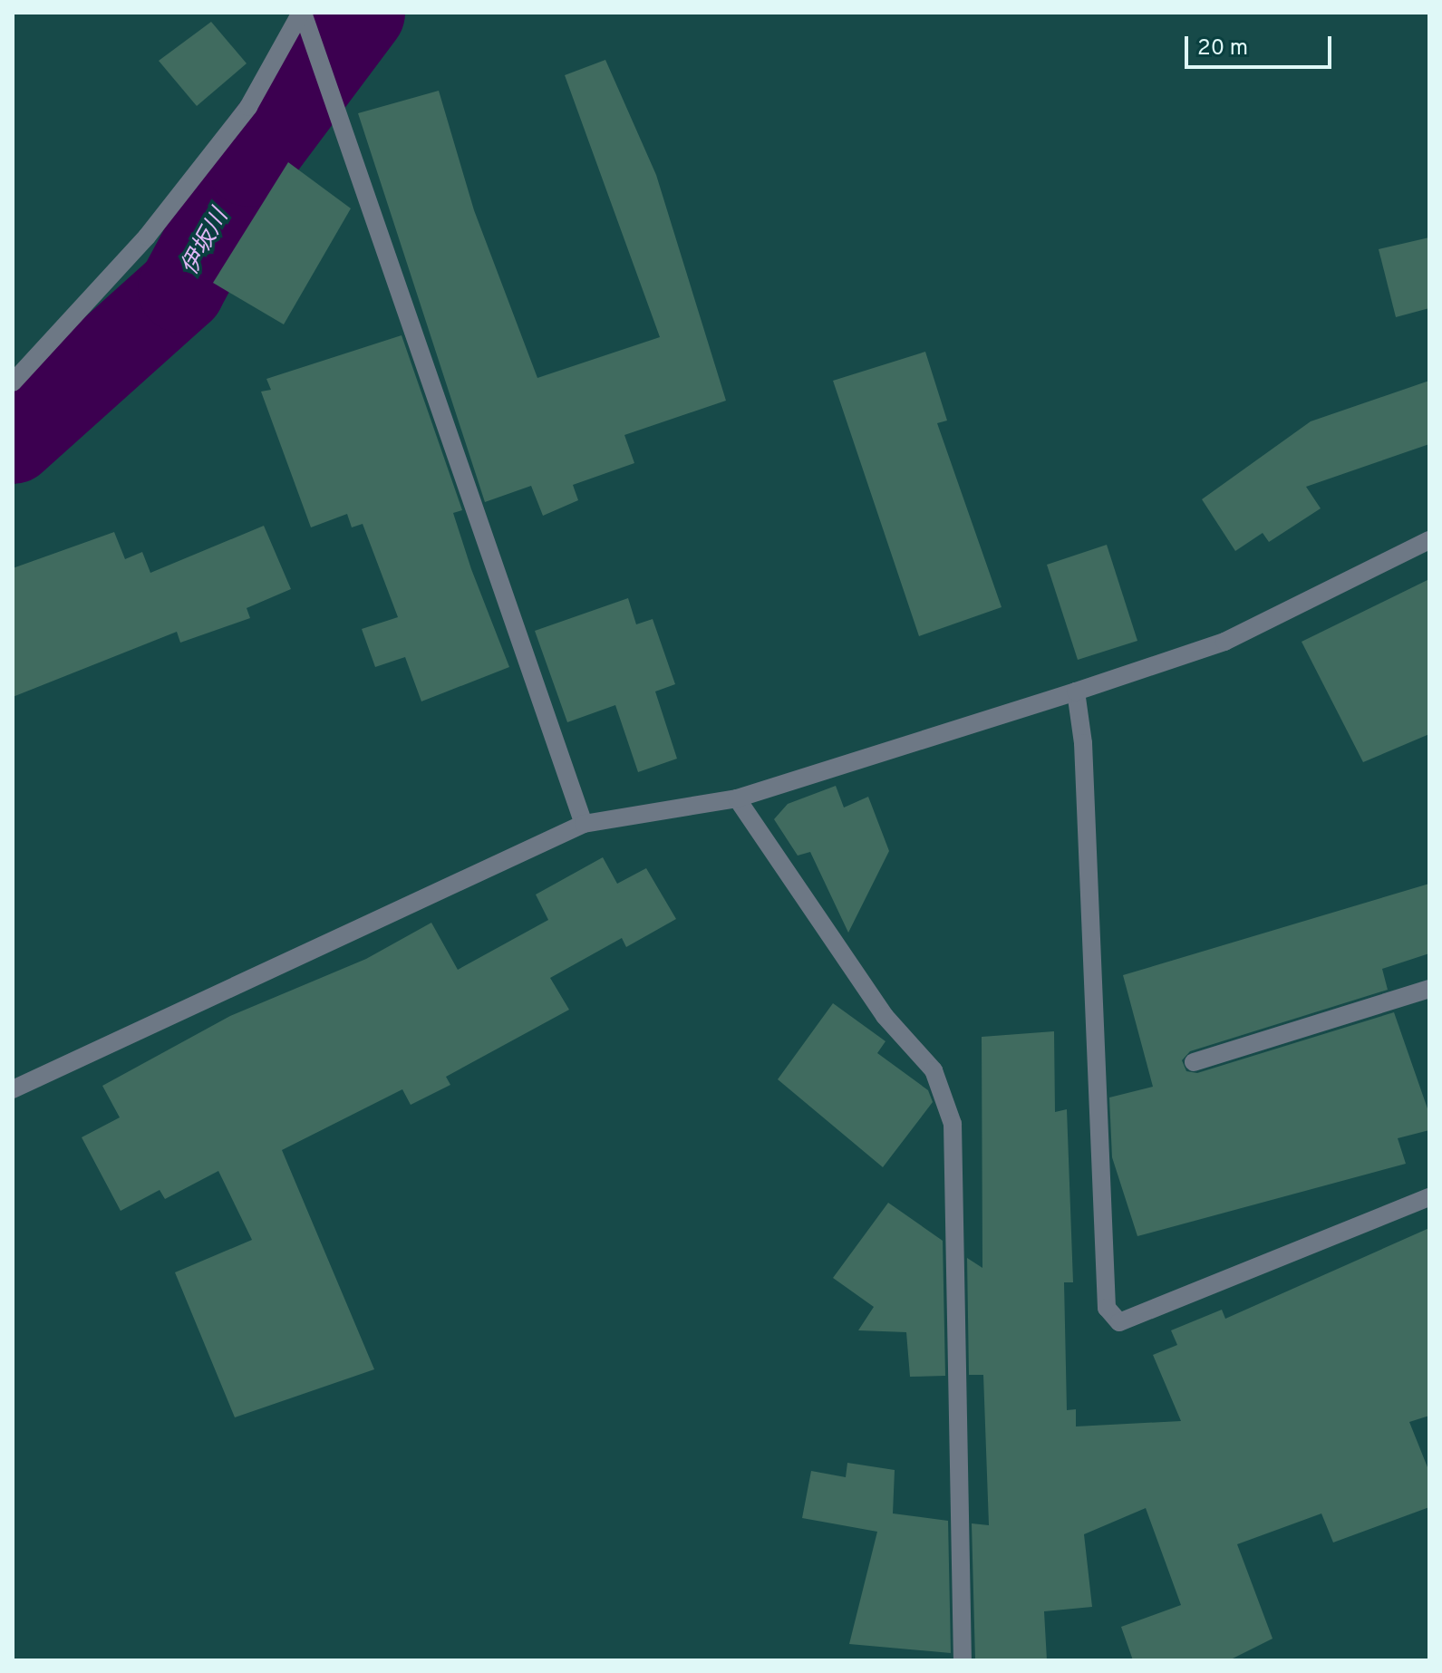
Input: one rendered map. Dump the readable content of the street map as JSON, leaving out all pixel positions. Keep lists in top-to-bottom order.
{
  "water": ["伊坂川"],
  "scale_bar": "20 m"
}
